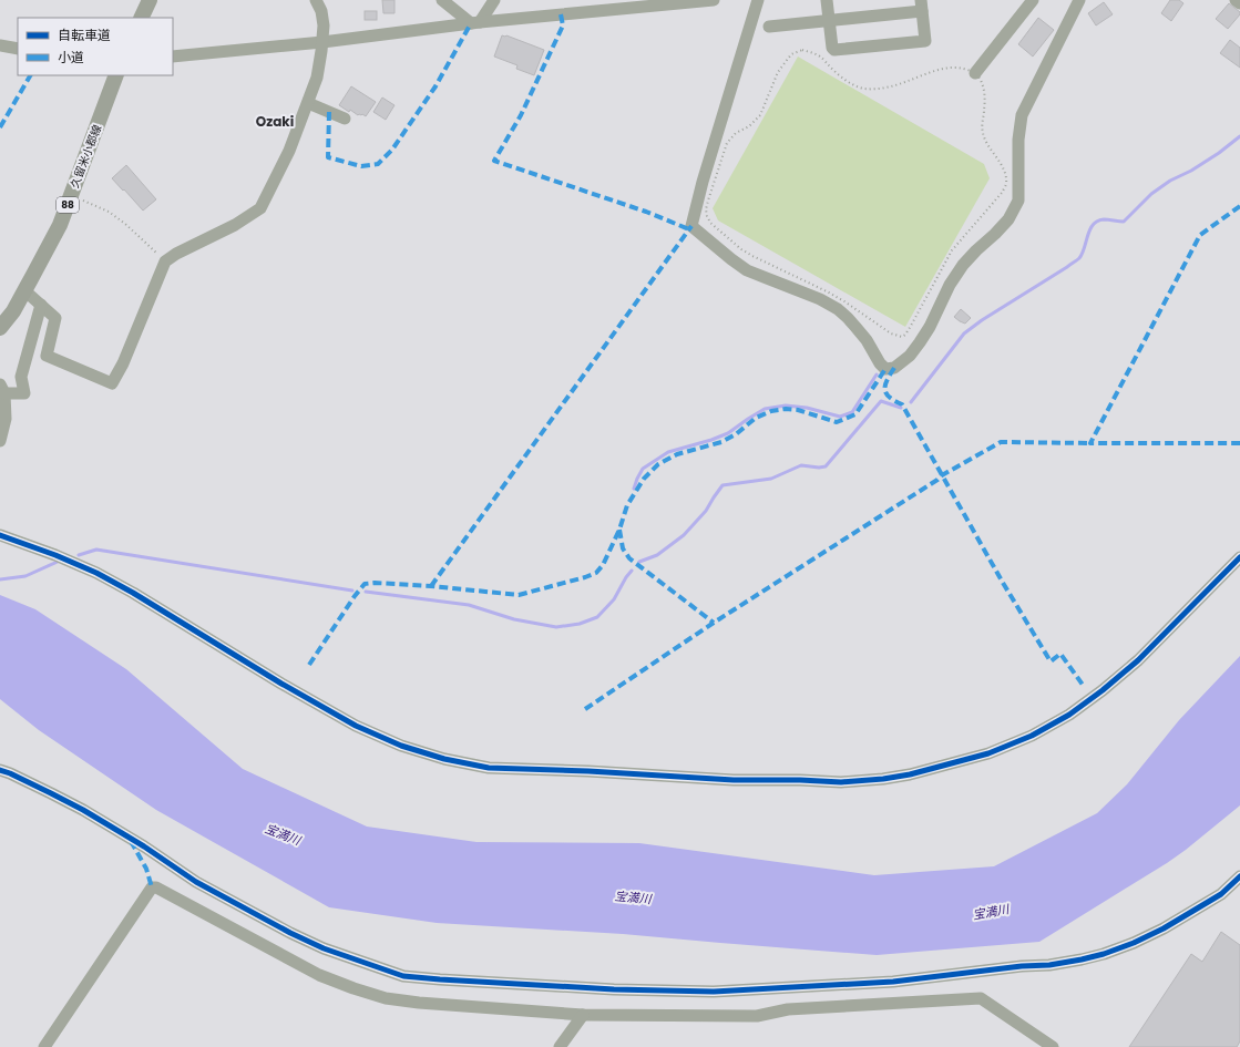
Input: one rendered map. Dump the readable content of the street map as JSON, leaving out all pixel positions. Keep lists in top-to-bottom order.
{
  "streets": {
    "main road": ["久留米小郡線", "88"]
  },
  "districts": ["Ozaki"],
  "water": ["宝満川"],
  "legend": ["自転車道", "小道"]
}
